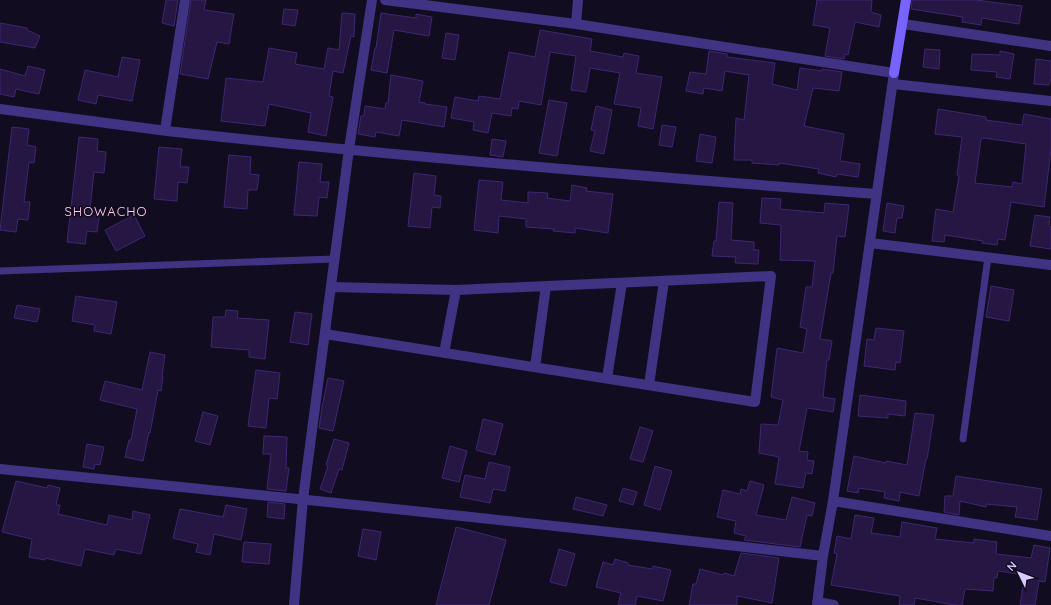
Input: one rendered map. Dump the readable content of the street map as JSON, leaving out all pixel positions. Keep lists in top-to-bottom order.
{
  "districts": ["SHOWACHO"],
  "north": "top left"
}
